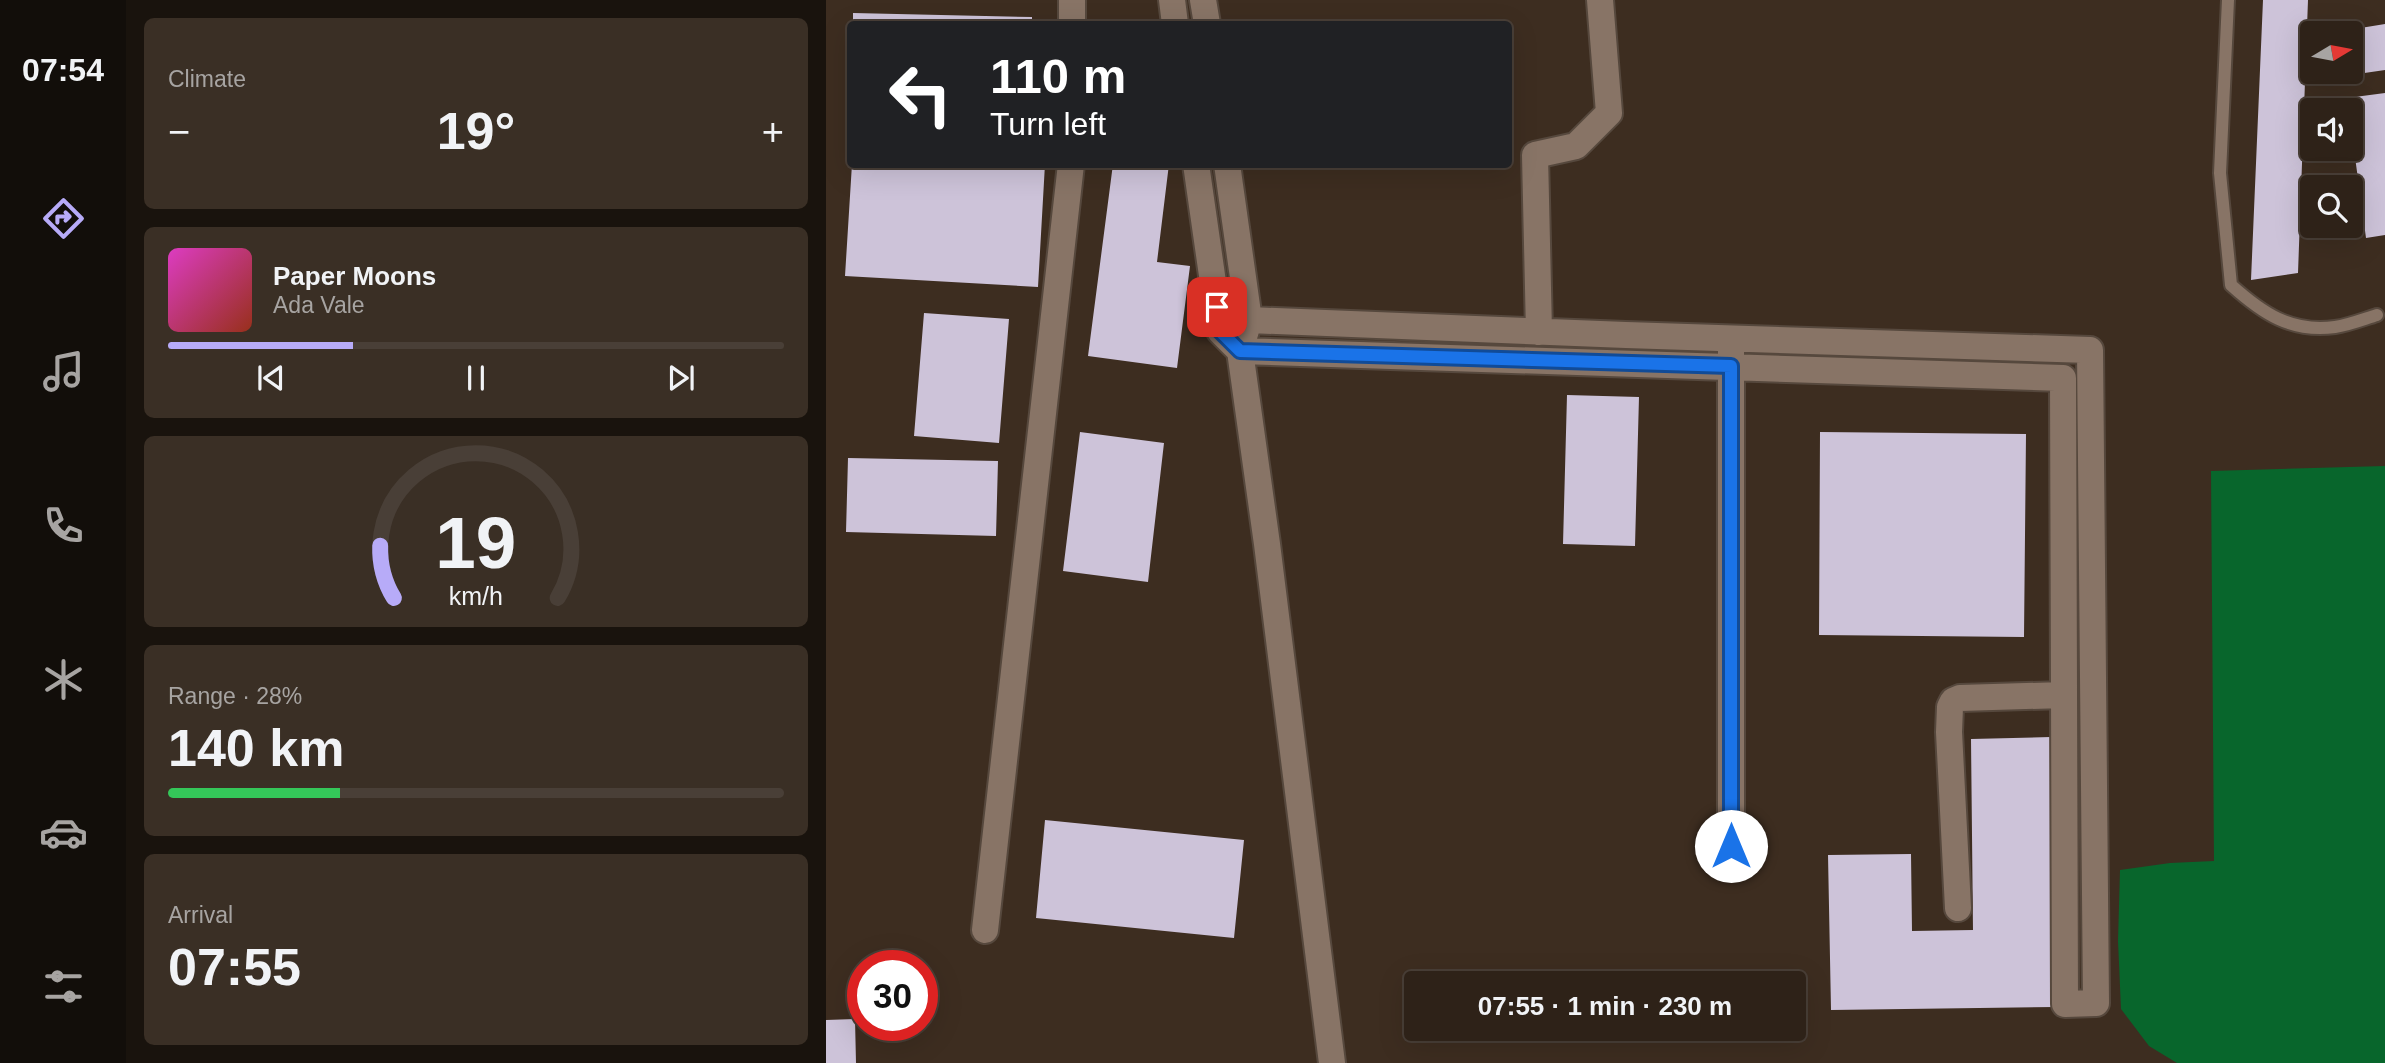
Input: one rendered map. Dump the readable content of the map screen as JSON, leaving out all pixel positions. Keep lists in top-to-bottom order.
{
  "north": "right",
  "page": {
    "tabs": "07:54",
    "tile": [
      "Climate",
      ["Range · 28%", "140 km"],
      ["Arrival", "07:55"]
    ],
    "turn": ["110 m", "Turn left"],
    "heat": ["−", "19°", "+"],
    "song": ["Paper Moons", "Ada Vale"],
    "limit": "30",
    "trip": "07:55 · 1 min · 230 m",
    "gauge": ["19", "km/h"]
  }
}
